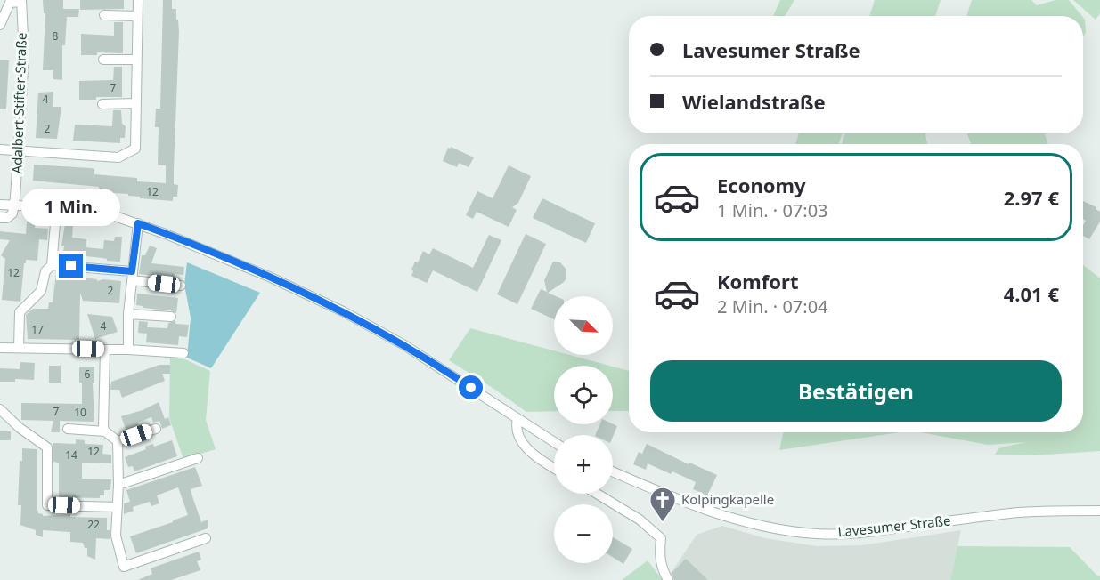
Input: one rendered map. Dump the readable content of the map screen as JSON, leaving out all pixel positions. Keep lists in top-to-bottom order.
{
  "streets": {
    "street": ["Adalbert-Stifter-Straße", "Lavesumer Straße"]
  },
  "places": {
    "church": ["Kolpingkapelle"]
  },
  "house_numbers": [
    "8",
    "7",
    "4",
    "2",
    "12",
    "12",
    "2",
    "4",
    "17",
    "6",
    "7",
    "10",
    "12",
    "14",
    "22"
  ],
  "north": "bottom right",
  "page": {
    "banner": ["Lavesumer Straße", "Wielandstraße"],
    "list": [
      {
        "name": "Economy",
        "note": "1 Min. · 07:03",
        "value": "2.97 €"
      },
      {
        "name": "Komfort",
        "note": "2 Min. · 07:04",
        "value": "4.01 €"
      }
    ],
    "bubble": "1 Min.",
    "map_buttons": ["+", "−"],
    "buttons": "Bestätigen"
  }
}
